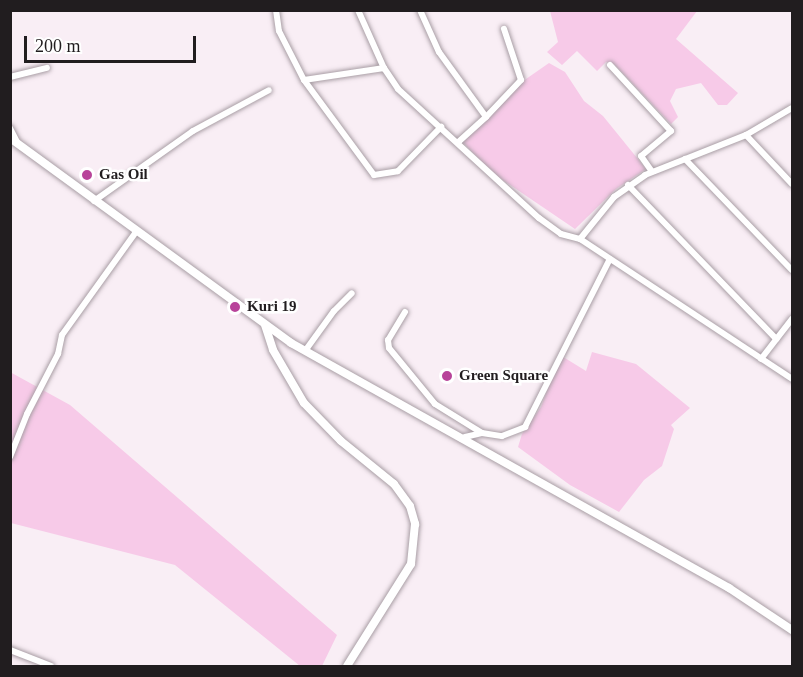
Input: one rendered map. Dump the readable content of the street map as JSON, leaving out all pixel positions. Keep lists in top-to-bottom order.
{
  "places": ["Gas Oil", "Kuri 19", "Green Square"],
  "scale_bar": "200 m"
}
